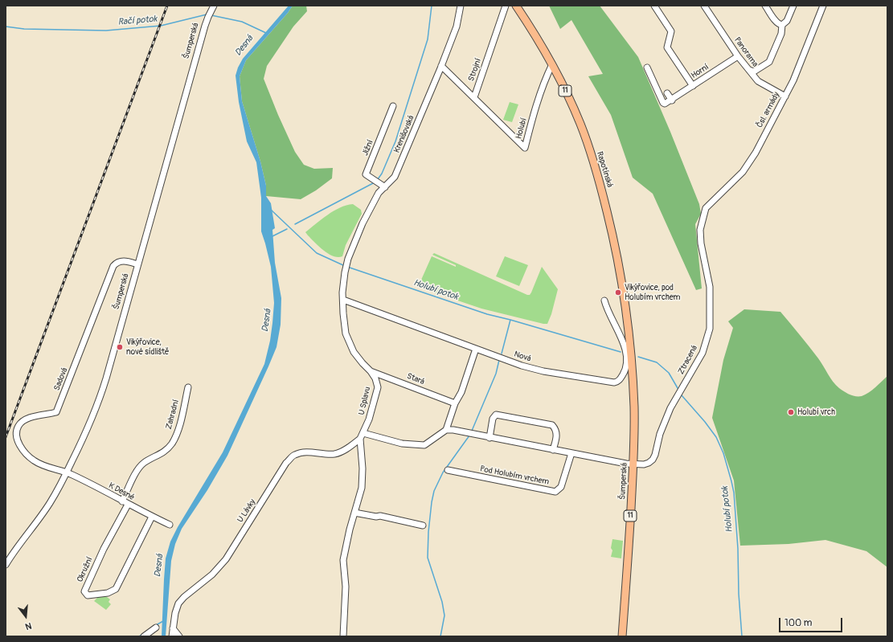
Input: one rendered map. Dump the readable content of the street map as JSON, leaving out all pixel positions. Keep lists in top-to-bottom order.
{
  "streets": {
    "main road": ["Šumperská", "11", "Rapotínská"],
    "street": [
      "Panorama",
      "Strojní",
      "Horní",
      "Čsl. armády",
      "Holubí",
      "Krenišovská",
      "Jižní",
      "Nová",
      "Ztracená",
      "Sadová",
      "Stará",
      "U Splavu",
      "Zahradní",
      "Pod Holubím vrchem",
      "K Desné",
      "U Lávky",
      "Okružní"
    ]
  },
  "crossings": [
    ["Šumperská", "Rapotínská"],
    ["Šumperská", "Ztracená"],
    ["Šumperská", "Sadová"],
    ["Šumperská", "K Desné"],
    ["Panorama", "Horní"],
    ["Panorama", "Čsl. armády"],
    ["Strojní", "Holubí"],
    ["Strojní", "Krenišovská"],
    ["Čsl. armády", "Ztracená"],
    ["Holubí", "Rapotínská"],
    ["Krenišovská", "Jižní"],
    ["Krenišovská", "U Splavu"],
    ["Nová", "U Splavu"],
    ["Sadová", "K Desné"],
    ["Stará", "U Splavu"],
    ["U Splavu", "U Lávky"],
    ["Zahradní", "K Desné"],
    ["Zahradní", "Okružní"],
    ["K Desné", "Okružní"]
  ],
  "water": ["Račí potok", "Desná", "Holubí potok"],
  "places": ["Vikýřovice, pod Holubím vrchem", "Vikýřovice, nové sídliště", "Holubí vrch"],
  "scale_bar": "100 m",
  "north": "bottom"
}
